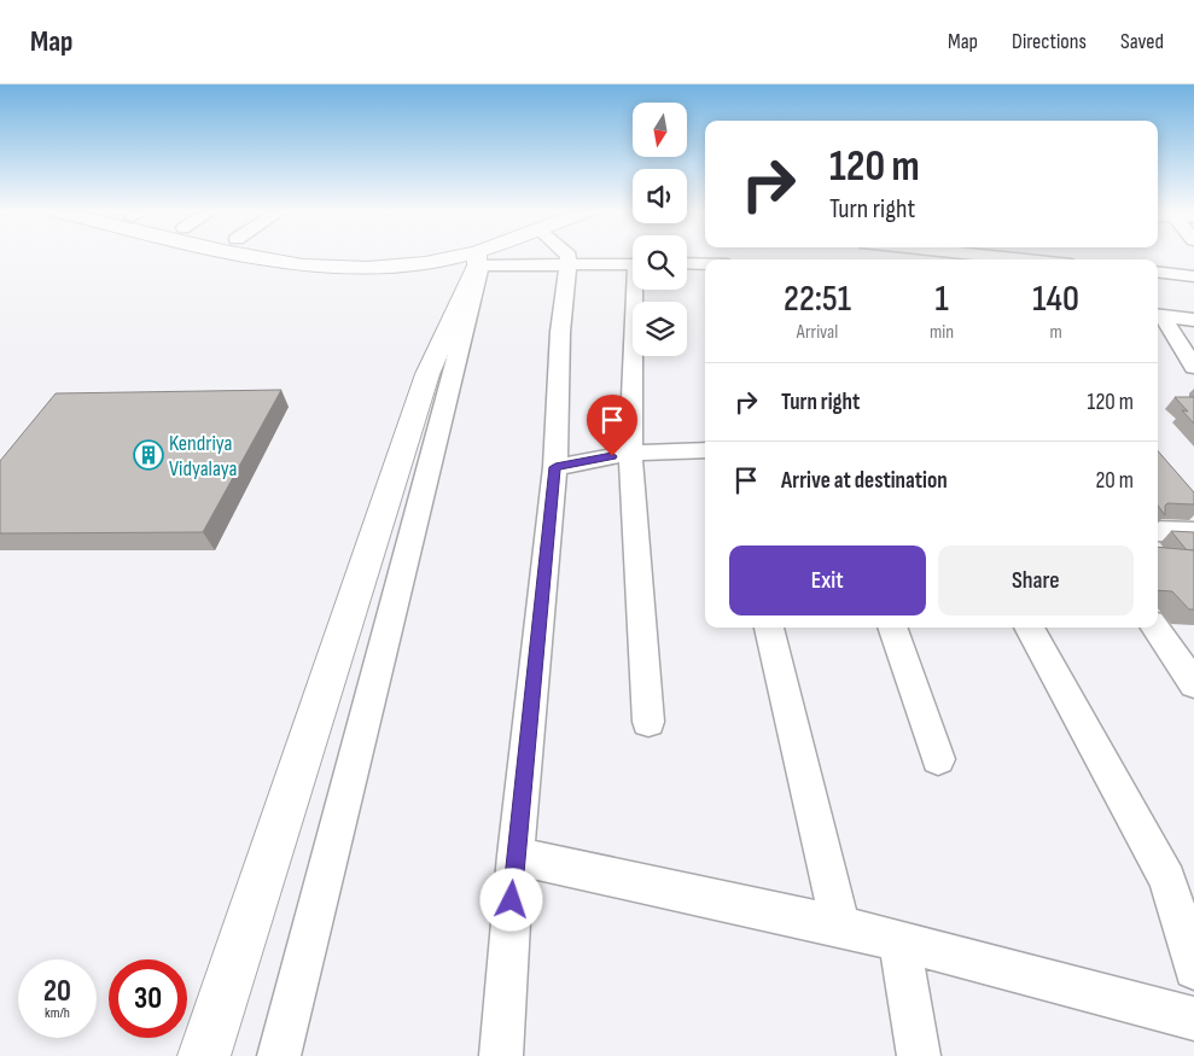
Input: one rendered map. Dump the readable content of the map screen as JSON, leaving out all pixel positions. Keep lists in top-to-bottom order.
{
  "places": {
    "building": ["Kendriya Vidyalaya"]
  },
  "north": "bottom",
  "page": {
    "header": "Map",
    "nav": ["Map", "Directions", "Saved"],
    "turn": ["120 m", "Turn right"],
    "eta": [
      "22:51",
      "Arrival",
      "1",
      "min",
      "140",
      "m"
    ],
    "list": [
      {
        "name": "Turn right",
        "value": "120 m"
      },
      {
        "name": "Arrive at destination",
        "value": "20 m"
      }
    ],
    "buttons": ["Exit", "Share"],
    "speed": "20 km/h",
    "limit": "30"
  }
}
